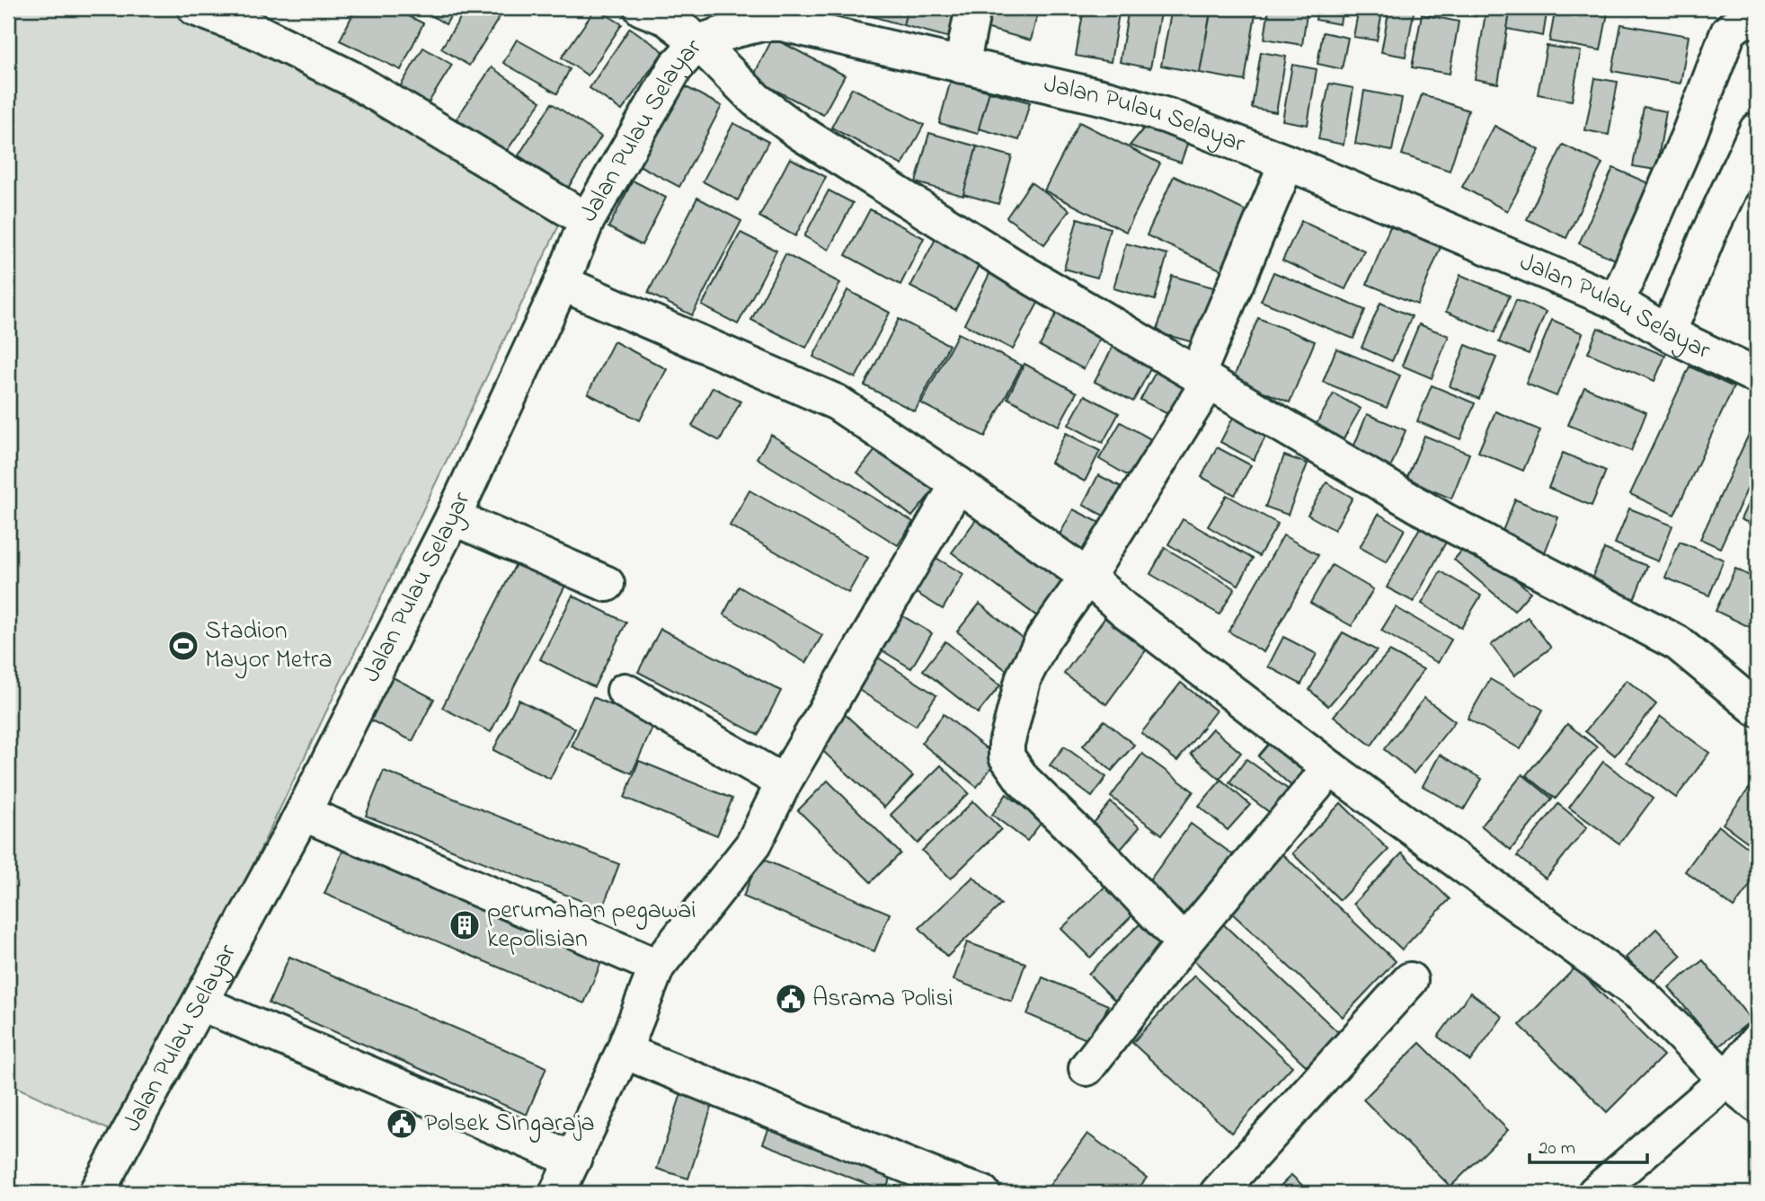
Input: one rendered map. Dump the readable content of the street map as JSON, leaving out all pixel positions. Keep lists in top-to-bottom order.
{
  "streets": {
    "street": ["Jalan Pulau Selayar"]
  },
  "places": {
    "sports": ["Stadion Mayor Metra"],
    "building": ["perumahan pegawai kepolisian"],
    "public building": ["Asrama Polisi", "Polsek SIngaraja"]
  },
  "scale_bar": "20 m"
}
